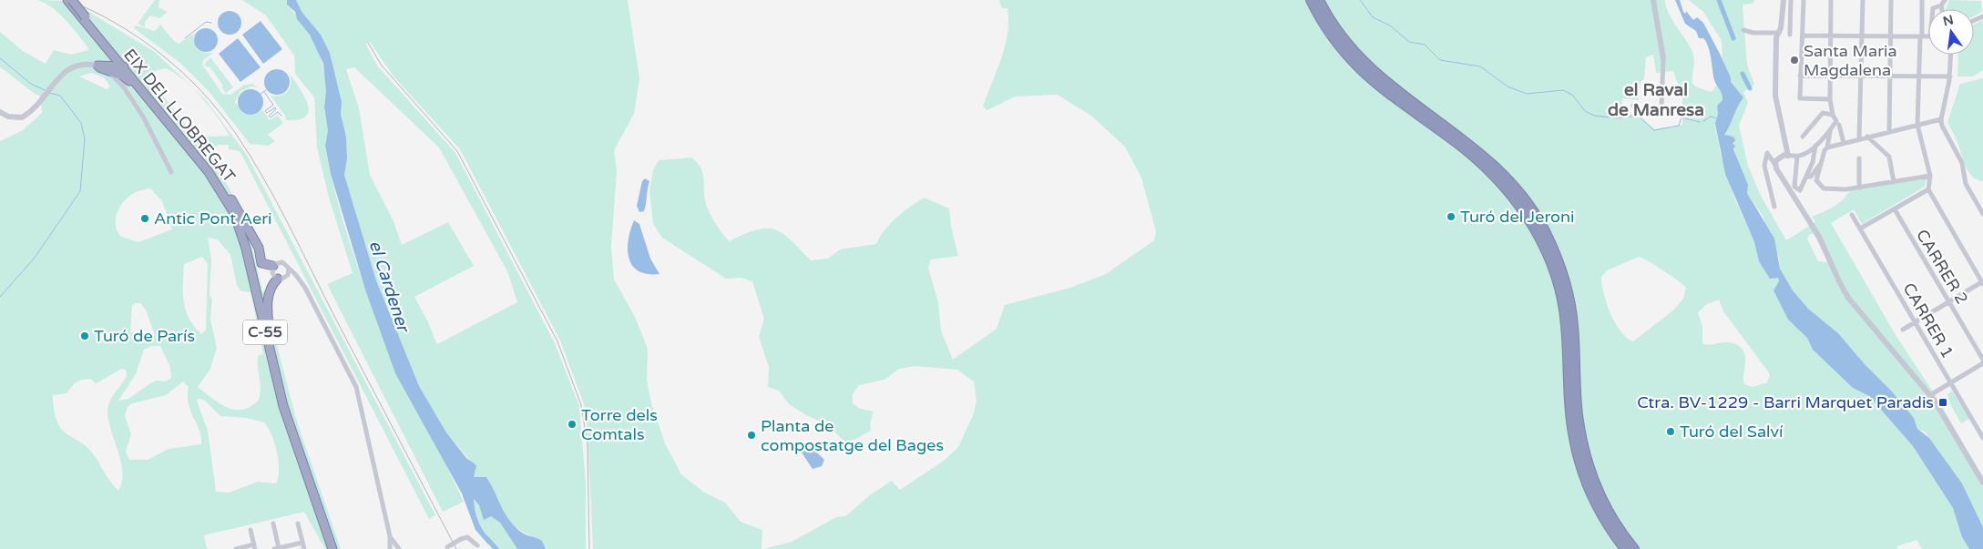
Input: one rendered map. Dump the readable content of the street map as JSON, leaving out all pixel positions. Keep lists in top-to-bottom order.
{
  "streets": {
    "highway": ["EIX DEL LLOBREGAT", "C-55"],
    "street": ["CARRER 2", "CARRER 1"]
  },
  "districts": ["el Raval de Manresa"],
  "water": ["el Cardener"],
  "places": {
    "other": [
      "Santa Maria Magdalena",
      "Turó del Jeroni",
      "Antic Pont Aeri",
      "Turó de París",
      "Torre dels Comtals",
      "Turó del Salví",
      "Planta de compostatge del Bages"
    ],
    "transit": ["Ctra. BV-1229 - Barri Marquet Paradis"]
  },
  "north": "top"
}
